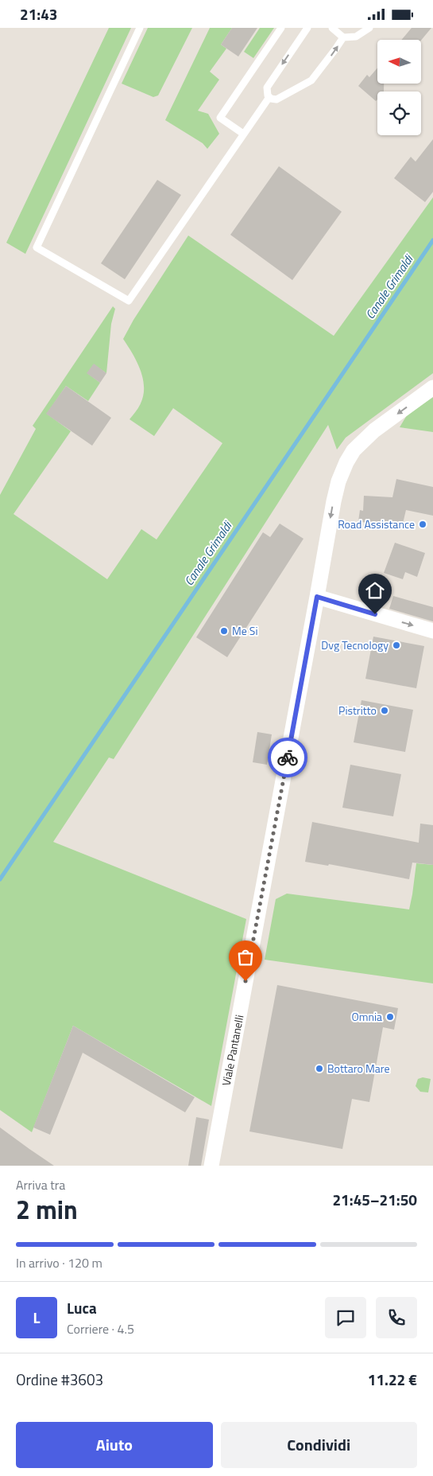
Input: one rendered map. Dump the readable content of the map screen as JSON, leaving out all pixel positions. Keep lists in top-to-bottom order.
{
  "streets": {
    "street": ["Viale Pantanelli"]
  },
  "water": ["Canale Grimaldi"],
  "places": [
    "Road Assistance",
    "Me Si",
    "Dvg Tecnology",
    "Pistritto",
    "Omnia",
    "Bottaro Mare"
  ],
  "north": "left",
  "page": {
    "status": "21:43",
    "heading": ["2 min", "Arriva tra", "21:45–21:50"],
    "panel": [
      "Luca",
      "Corriere · 4.5",
      "Ordine #3603",
      "11.22 €"
    ],
    "bar": "In arrivo · 120 m",
    "round": "L",
    "buttons": ["Aiuto", "Condividi"]
  }
}
